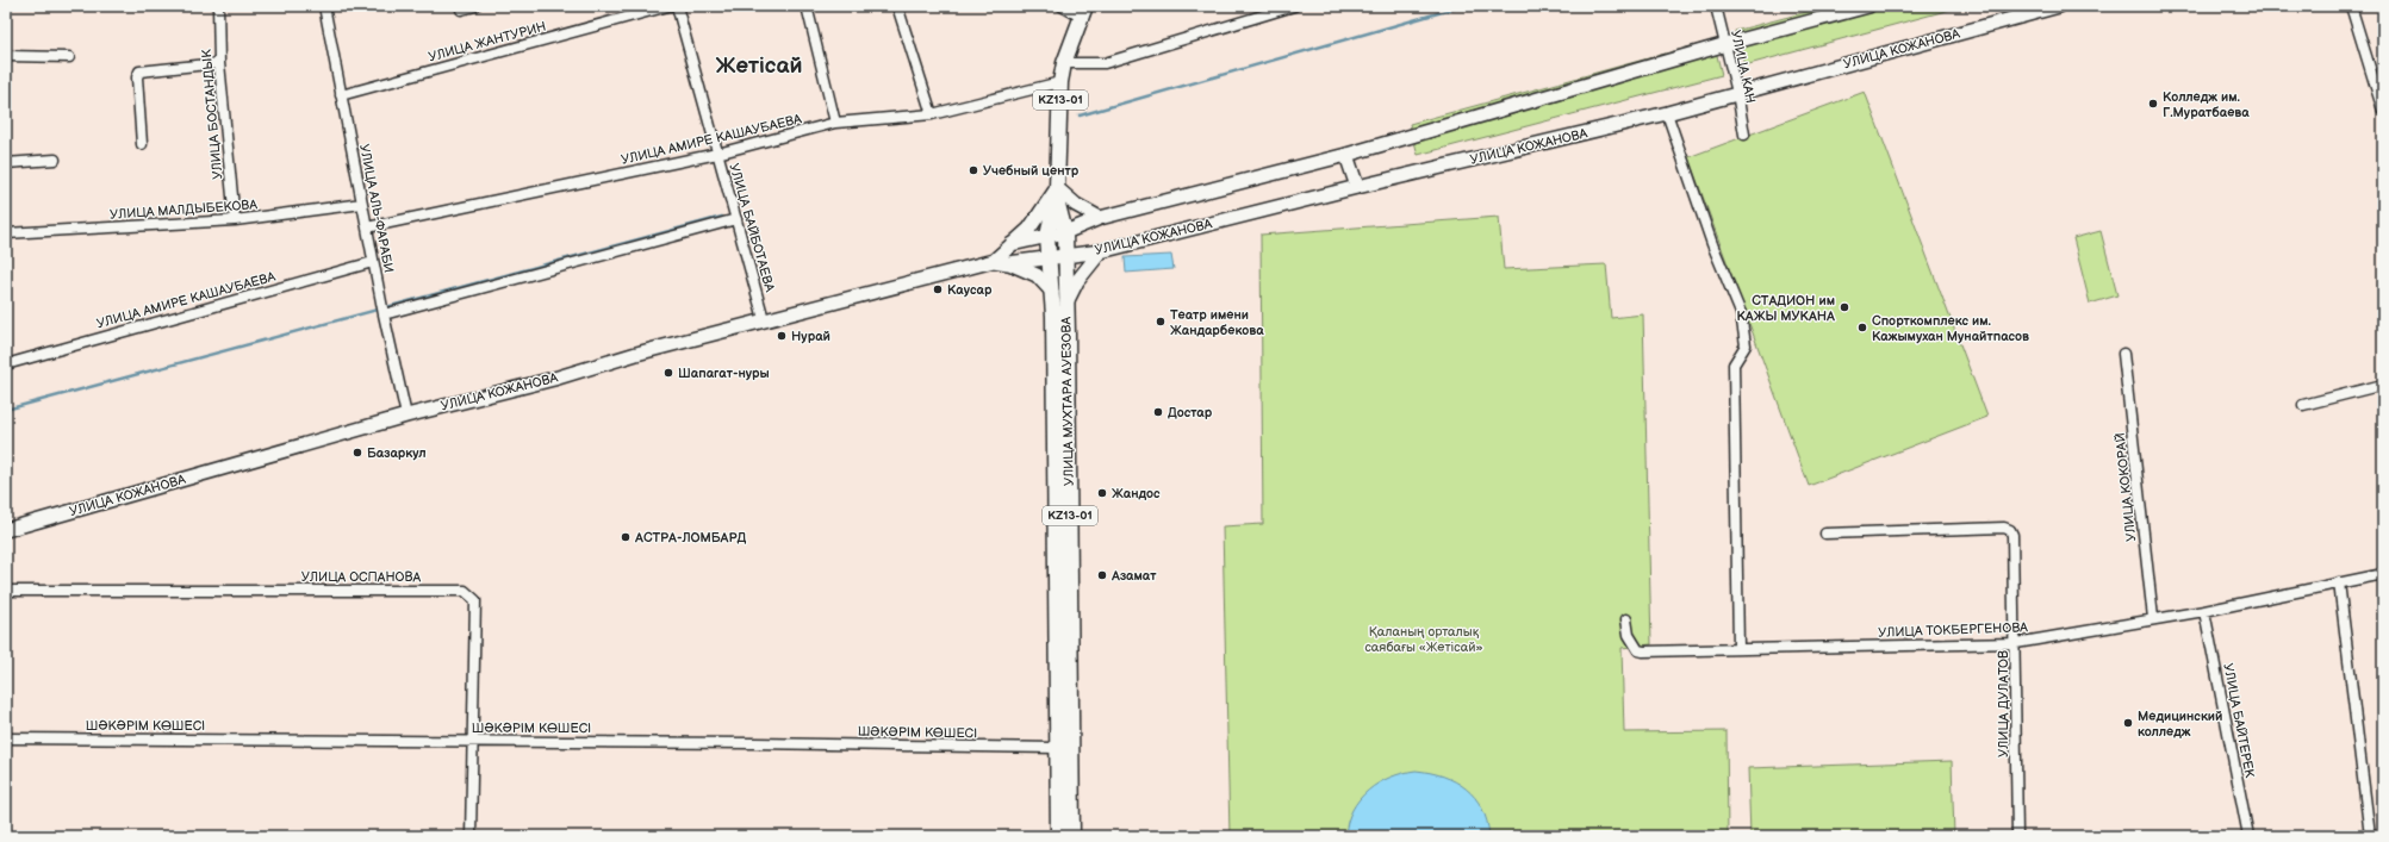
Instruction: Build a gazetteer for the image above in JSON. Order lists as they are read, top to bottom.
{
  "streets": {
    "main road": ["KZ13-01", "УЛИЦА МУХТАРА АУЕЗОВА"],
    "street": [
      "УЛИЦА ЖАНТУРИН",
      "УЛИЦА КОЖАНОВА",
      "УЛИЦА КАН",
      "УЛИЦА БОСТАНДЫК",
      "УЛИЦА АМИРЕ КАШАУБАЕВА",
      "УЛИЦА АЛЬ-ФАРАБИ",
      "УЛИЦА МАЛДЫБЕКОВА",
      "УЛИЦА БАЙБОТАЕВА",
      "УЛИЦА КОКОРАЙ",
      "УЛИЦА ОСПАНОВА",
      "УЛИЦА ТОКБЕРГЕНОВА",
      "УЛИЦА ДУЛАТОВ",
      "УЛИЦА БАЙТЕРЕК",
      "ШӘКӘРІМ КӨШЕСІ"
    ]
  },
  "crossings": [
    ["УЛИЦА ЖАНТУРИН", "УЛИЦА АЛЬ-ФАРАБИ"],
    ["УЛИЦА КОЖАНОВА", "УЛИЦА КАН"],
    ["УЛИЦА КОЖАНОВА", "УЛИЦА АЛЬ-ФАРАБИ"],
    ["УЛИЦА КОЖАНОВА", "УЛИЦА БАЙБОТАЕВА"],
    ["УЛИЦА КОЖАНОВА", "УЛИЦА МУХТАРА АУЕЗОВА"],
    ["УЛИЦА БОСТАНДЫК", "УЛИЦА МАЛДЫБЕКОВА"],
    ["УЛИЦА АМИРЕ КАШАУБАЕВА", "УЛИЦА АЛЬ-ФАРАБИ"],
    ["УЛИЦА АМИРЕ КАШАУБАЕВА", "УЛИЦА БАЙБОТАЕВА"],
    ["УЛИЦА АМИРЕ КАШАУБАЕВА", "УЛИЦА МУХТАРА АУЕЗОВА"],
    ["УЛИЦА АЛЬ-ФАРАБИ", "УЛИЦА МАЛДЫБЕКОВА"],
    ["УЛИЦА МУХТАРА АУЕЗОВА", "ШӘКӘРІМ КӨШЕСІ"],
    ["УЛИЦА КОКОРАЙ", "УЛИЦА ТОКБЕРГЕНОВА"],
    ["УЛИЦА ОСПАНОВА", "ШӘКӘРІМ КӨШЕСІ"],
    ["УЛИЦА ТОКБЕРГЕНОВА", "УЛИЦА ДУЛАТОВ"],
    ["УЛИЦА ТОКБЕРГЕНОВА", "УЛИЦА БАЙТЕРЕК"]
  ],
  "districts": ["Жетісай"],
  "parks": ["Қаланың орталық саябағы «Жетісай»"],
  "places": [
    "Колледж им. Г.Муратбаева",
    "Учебный центр",
    "Каусар",
    "СТАДИОН им КАЖЫ МУКАНА",
    "Театр имени Жандарбекова",
    "Спорткомплекс им. Кажымухан Мунайтпасов",
    "Нурай",
    "Шапагат-нуры",
    "Достар",
    "Базаркул",
    "Жандос",
    "АСТРА-ЛОМБАРД",
    "Азамат",
    "Медицинский колледж"
  ]
}
